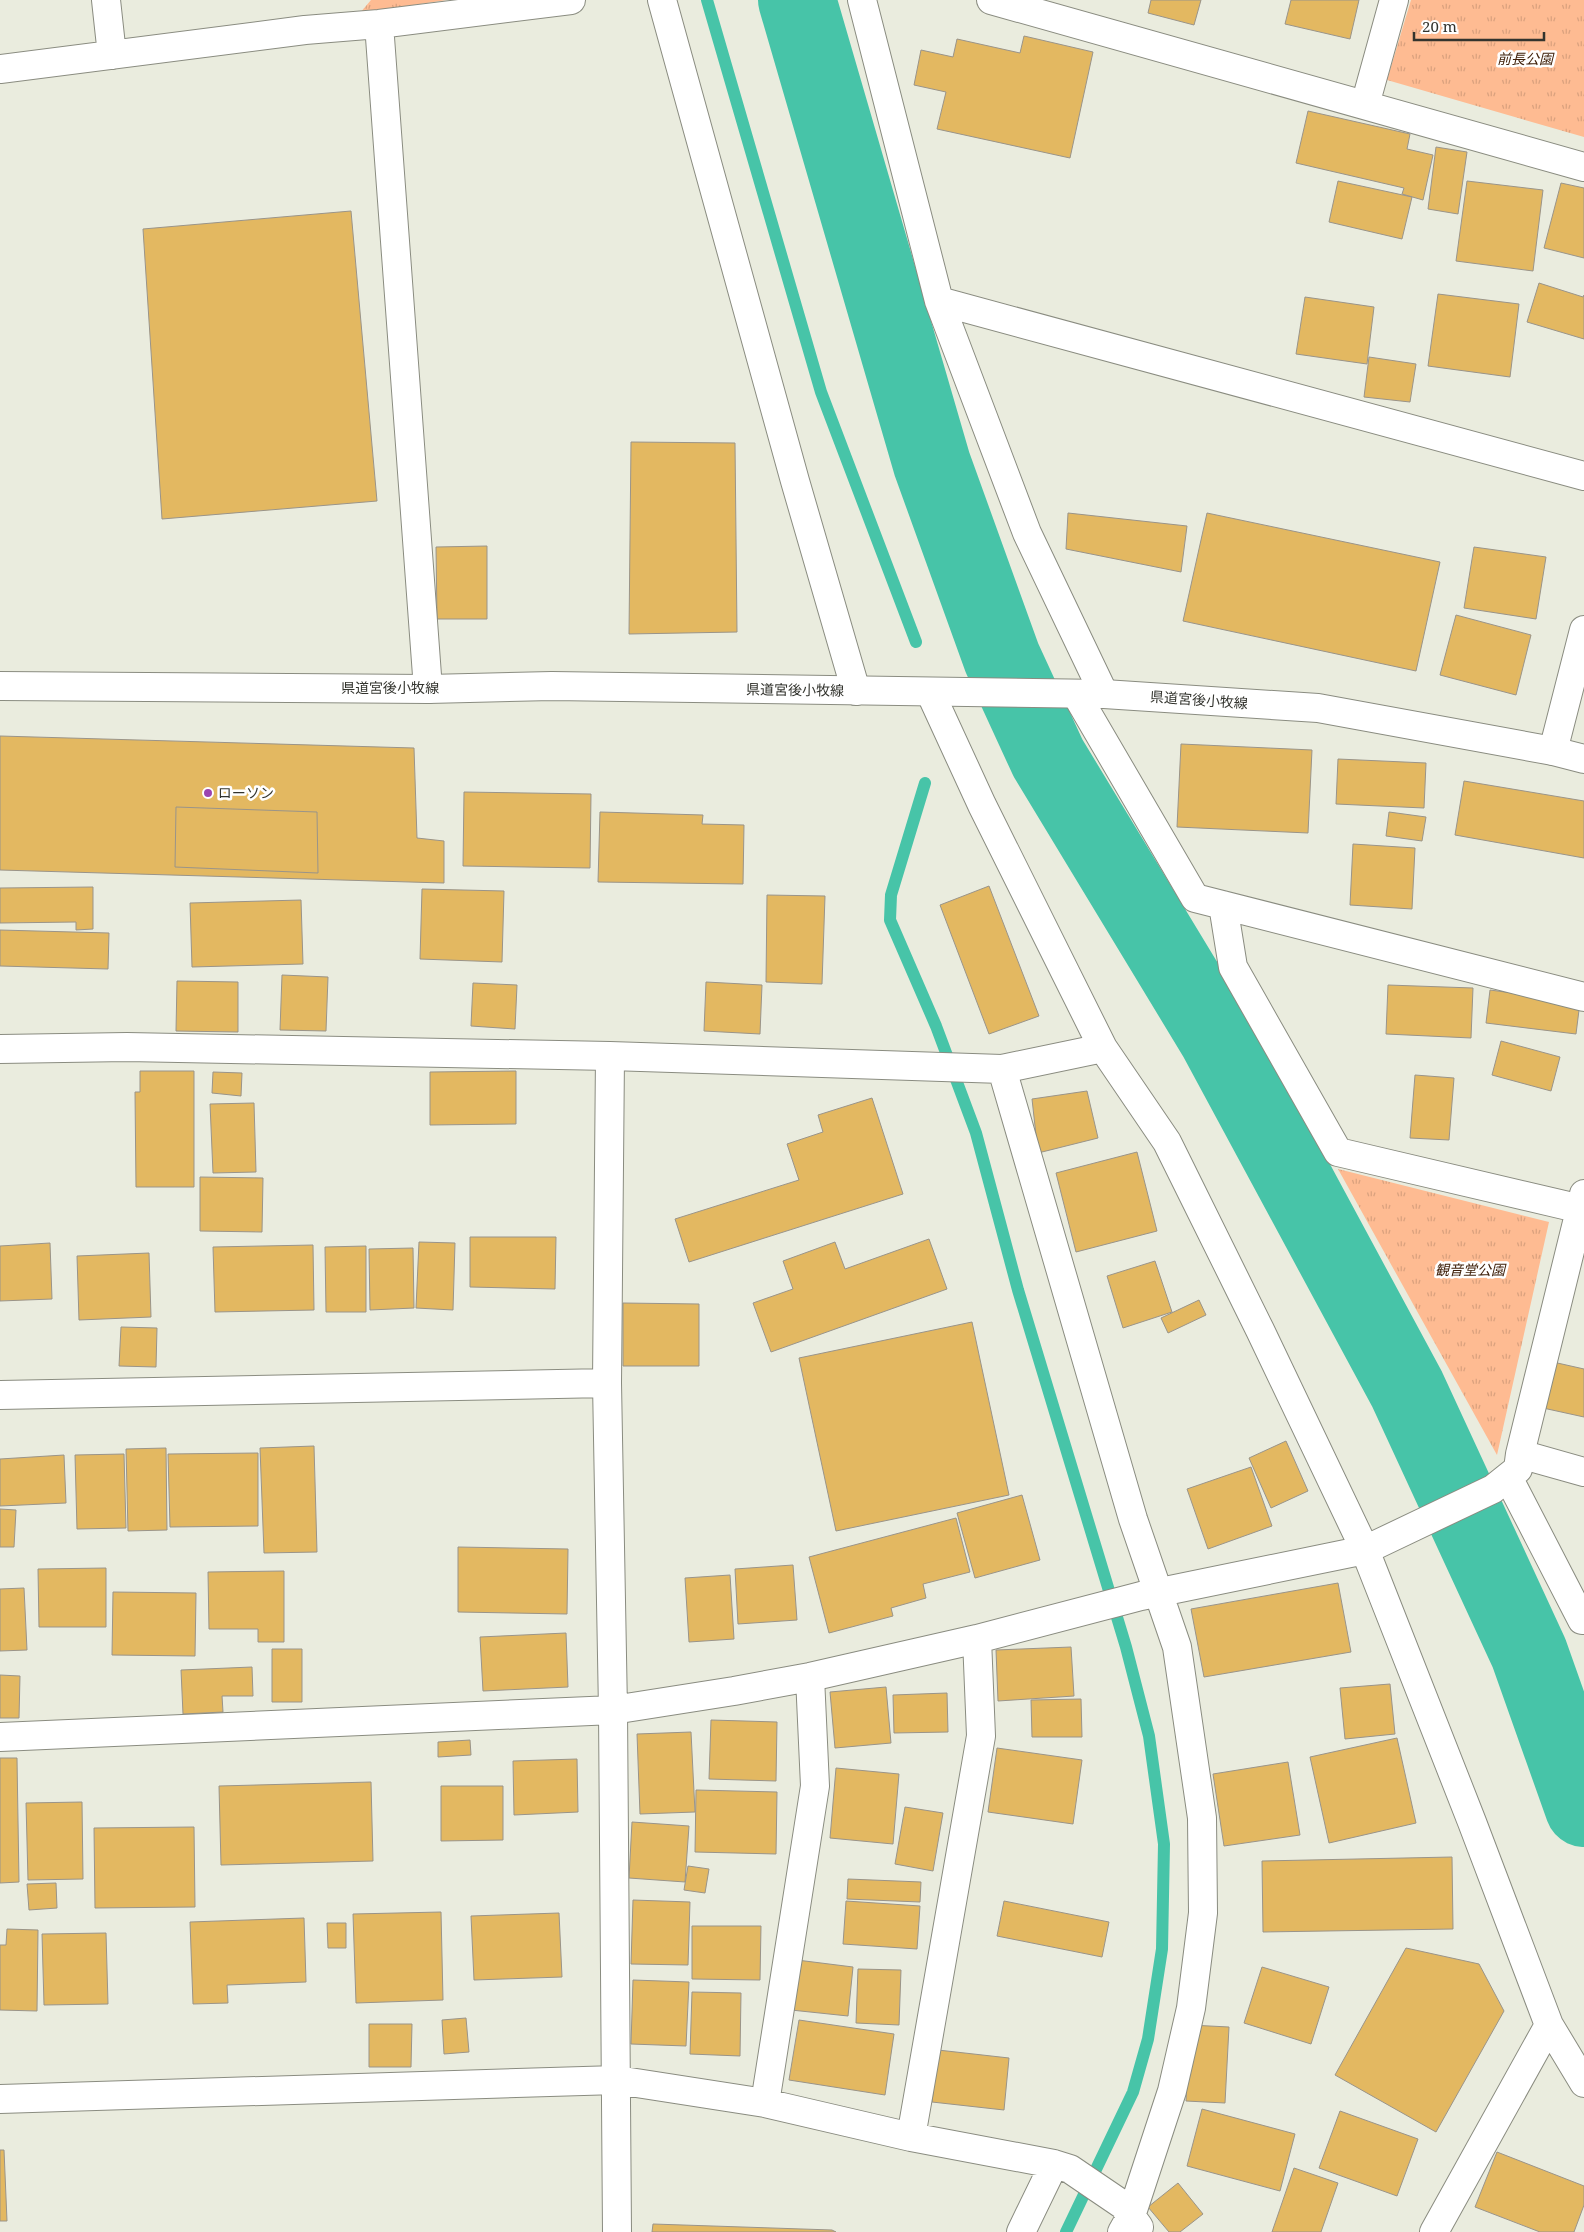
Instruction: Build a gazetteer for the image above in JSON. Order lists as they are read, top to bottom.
{
  "streets": {
    "street": ["県道宮後小牧線"]
  },
  "parks": ["前長公園", "観音堂公園"],
  "places": ["ローソン"],
  "scale_bar": "20 m"
}
